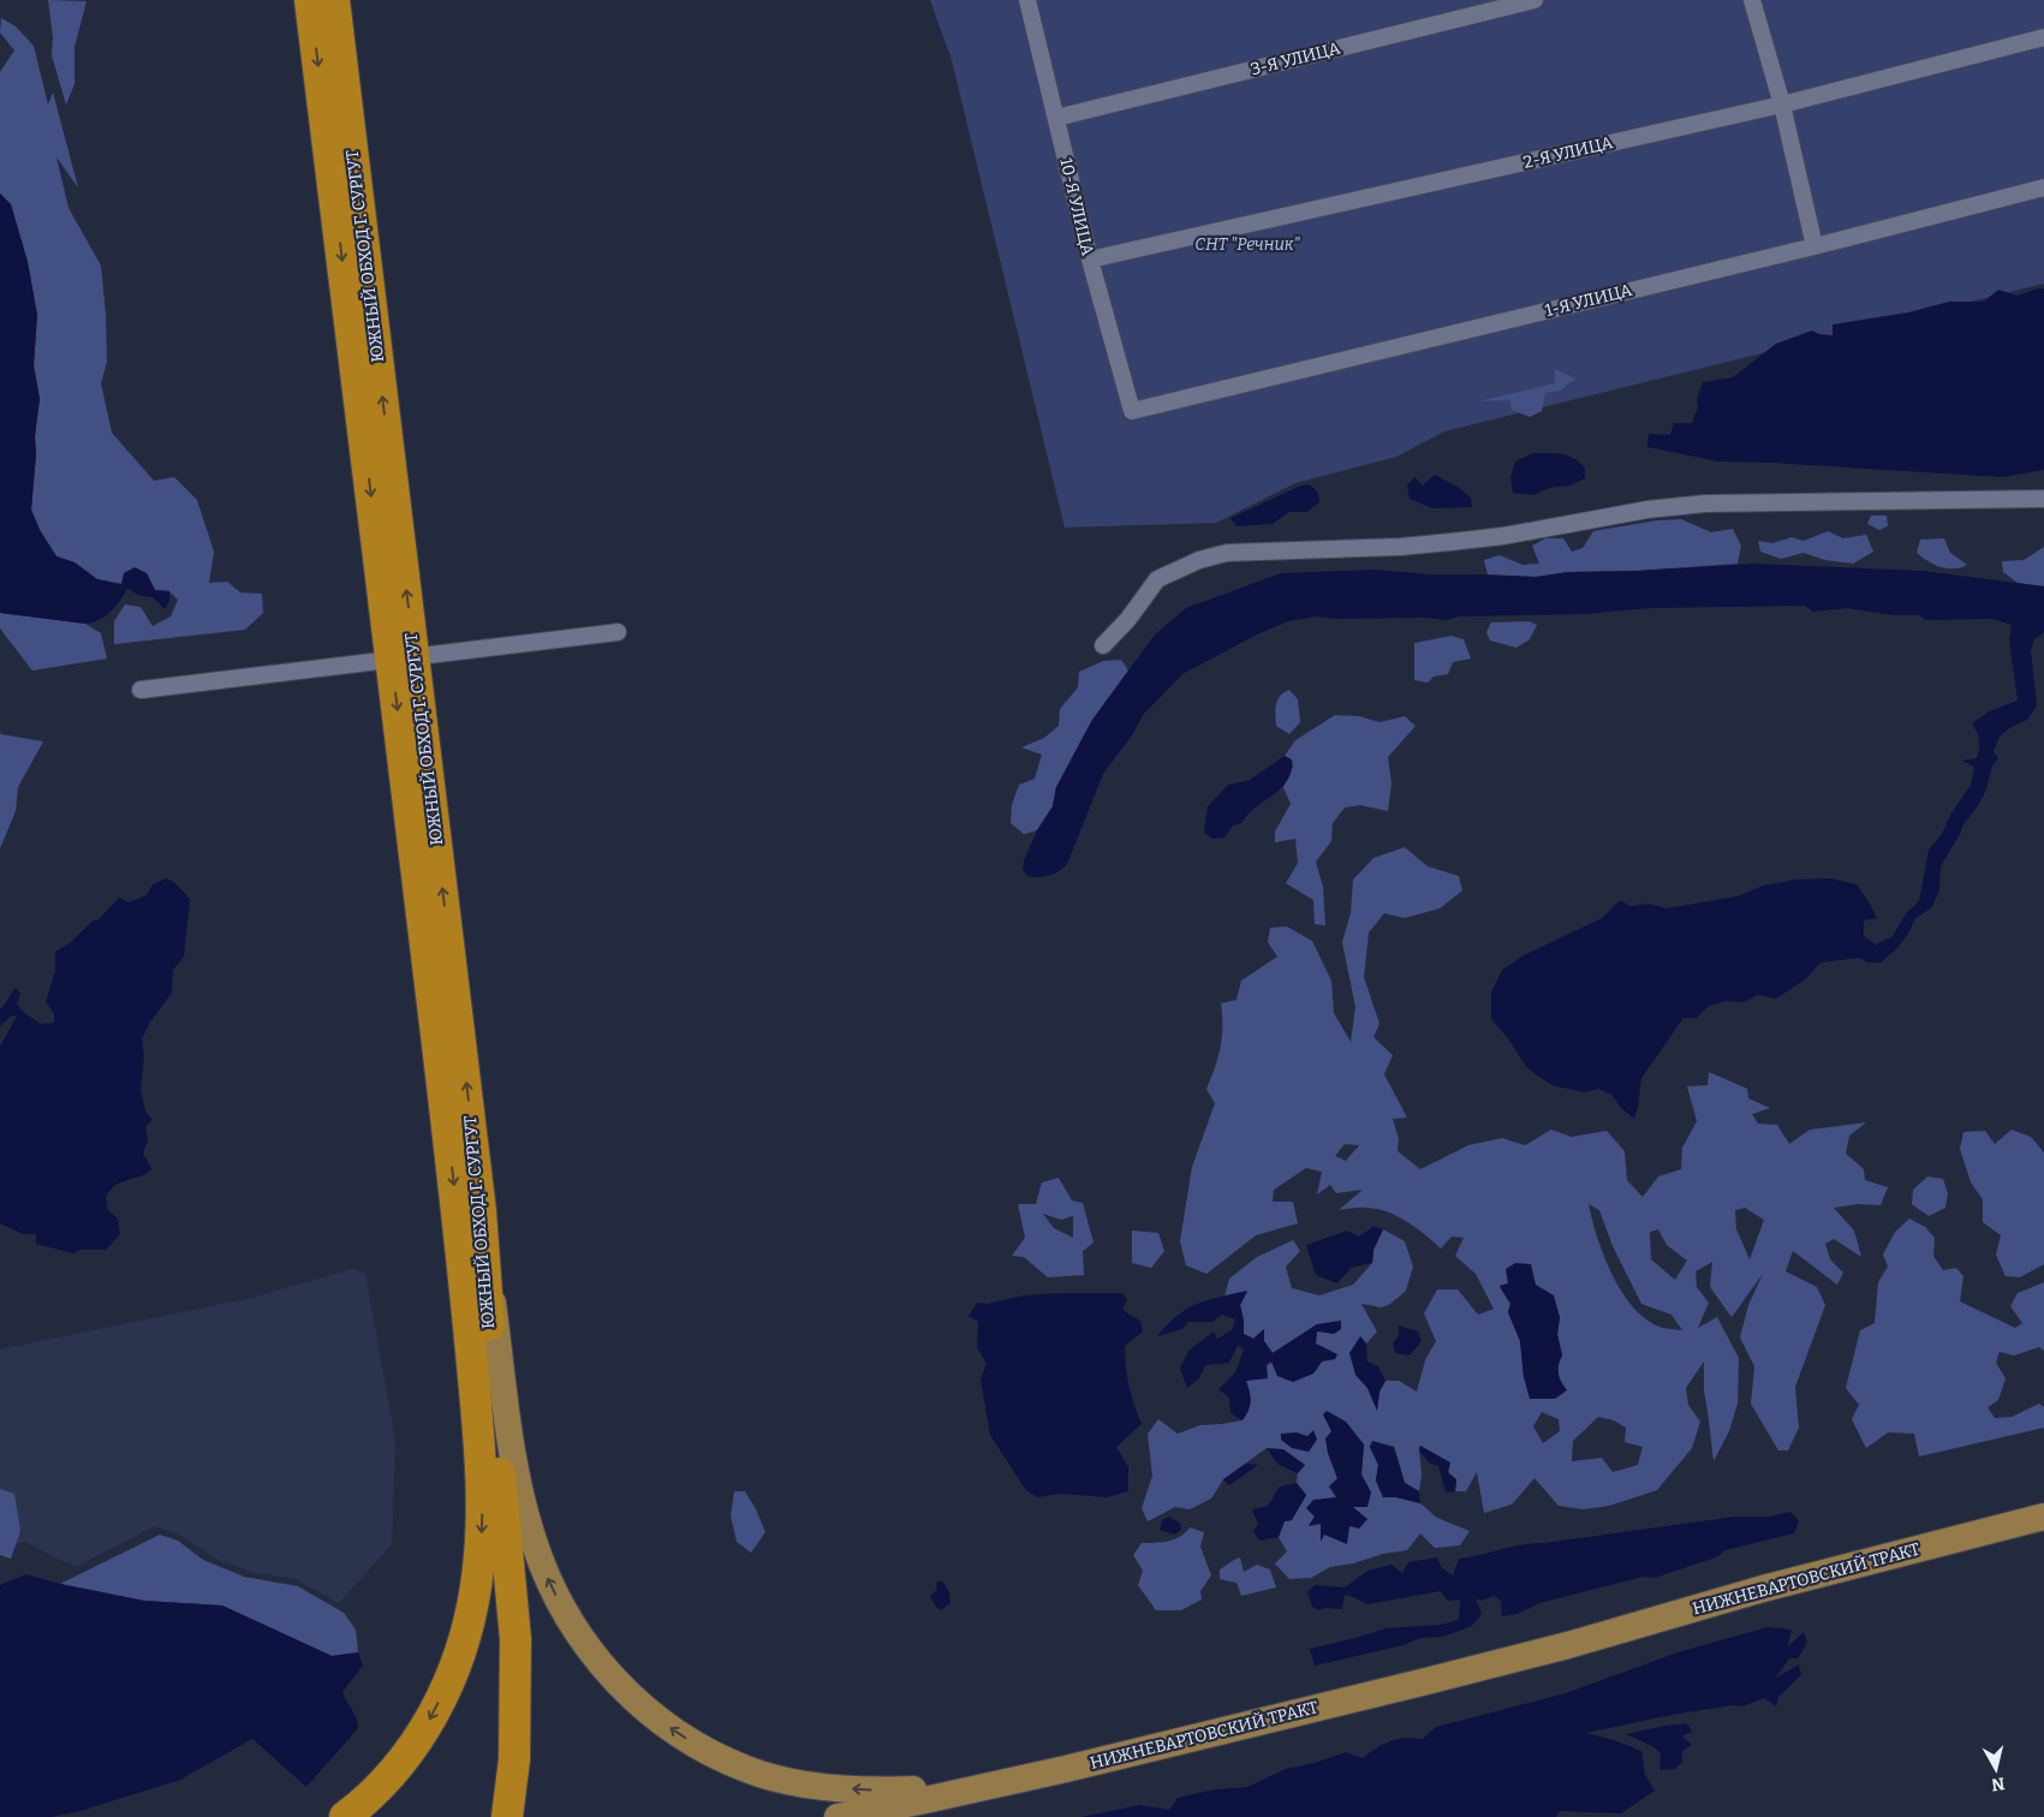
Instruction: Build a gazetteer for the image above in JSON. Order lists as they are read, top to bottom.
{
  "streets": {
    "highway": ["ЮЖНЫЙ ОБХОД Г. СУРГУТ"],
    "main road": ["НИЖНЕВАРТОВСКИЙ ТРАКТ"],
    "street": [
      "3-Я УЛИЦА",
      "2-Я УЛИЦА",
      "10-Я УЛИЦА",
      "1-Я УЛИЦА"
    ]
  },
  "crossings": [
    ["3-Я УЛИЦА", "10-Я УЛИЦА"],
    ["2-Я УЛИЦА", "10-Я УЛИЦА"],
    ["10-Я УЛИЦА", "1-Я УЛИЦА"]
  ],
  "parks": ["СНТ \"Речник\""],
  "north": "bottom"
}
